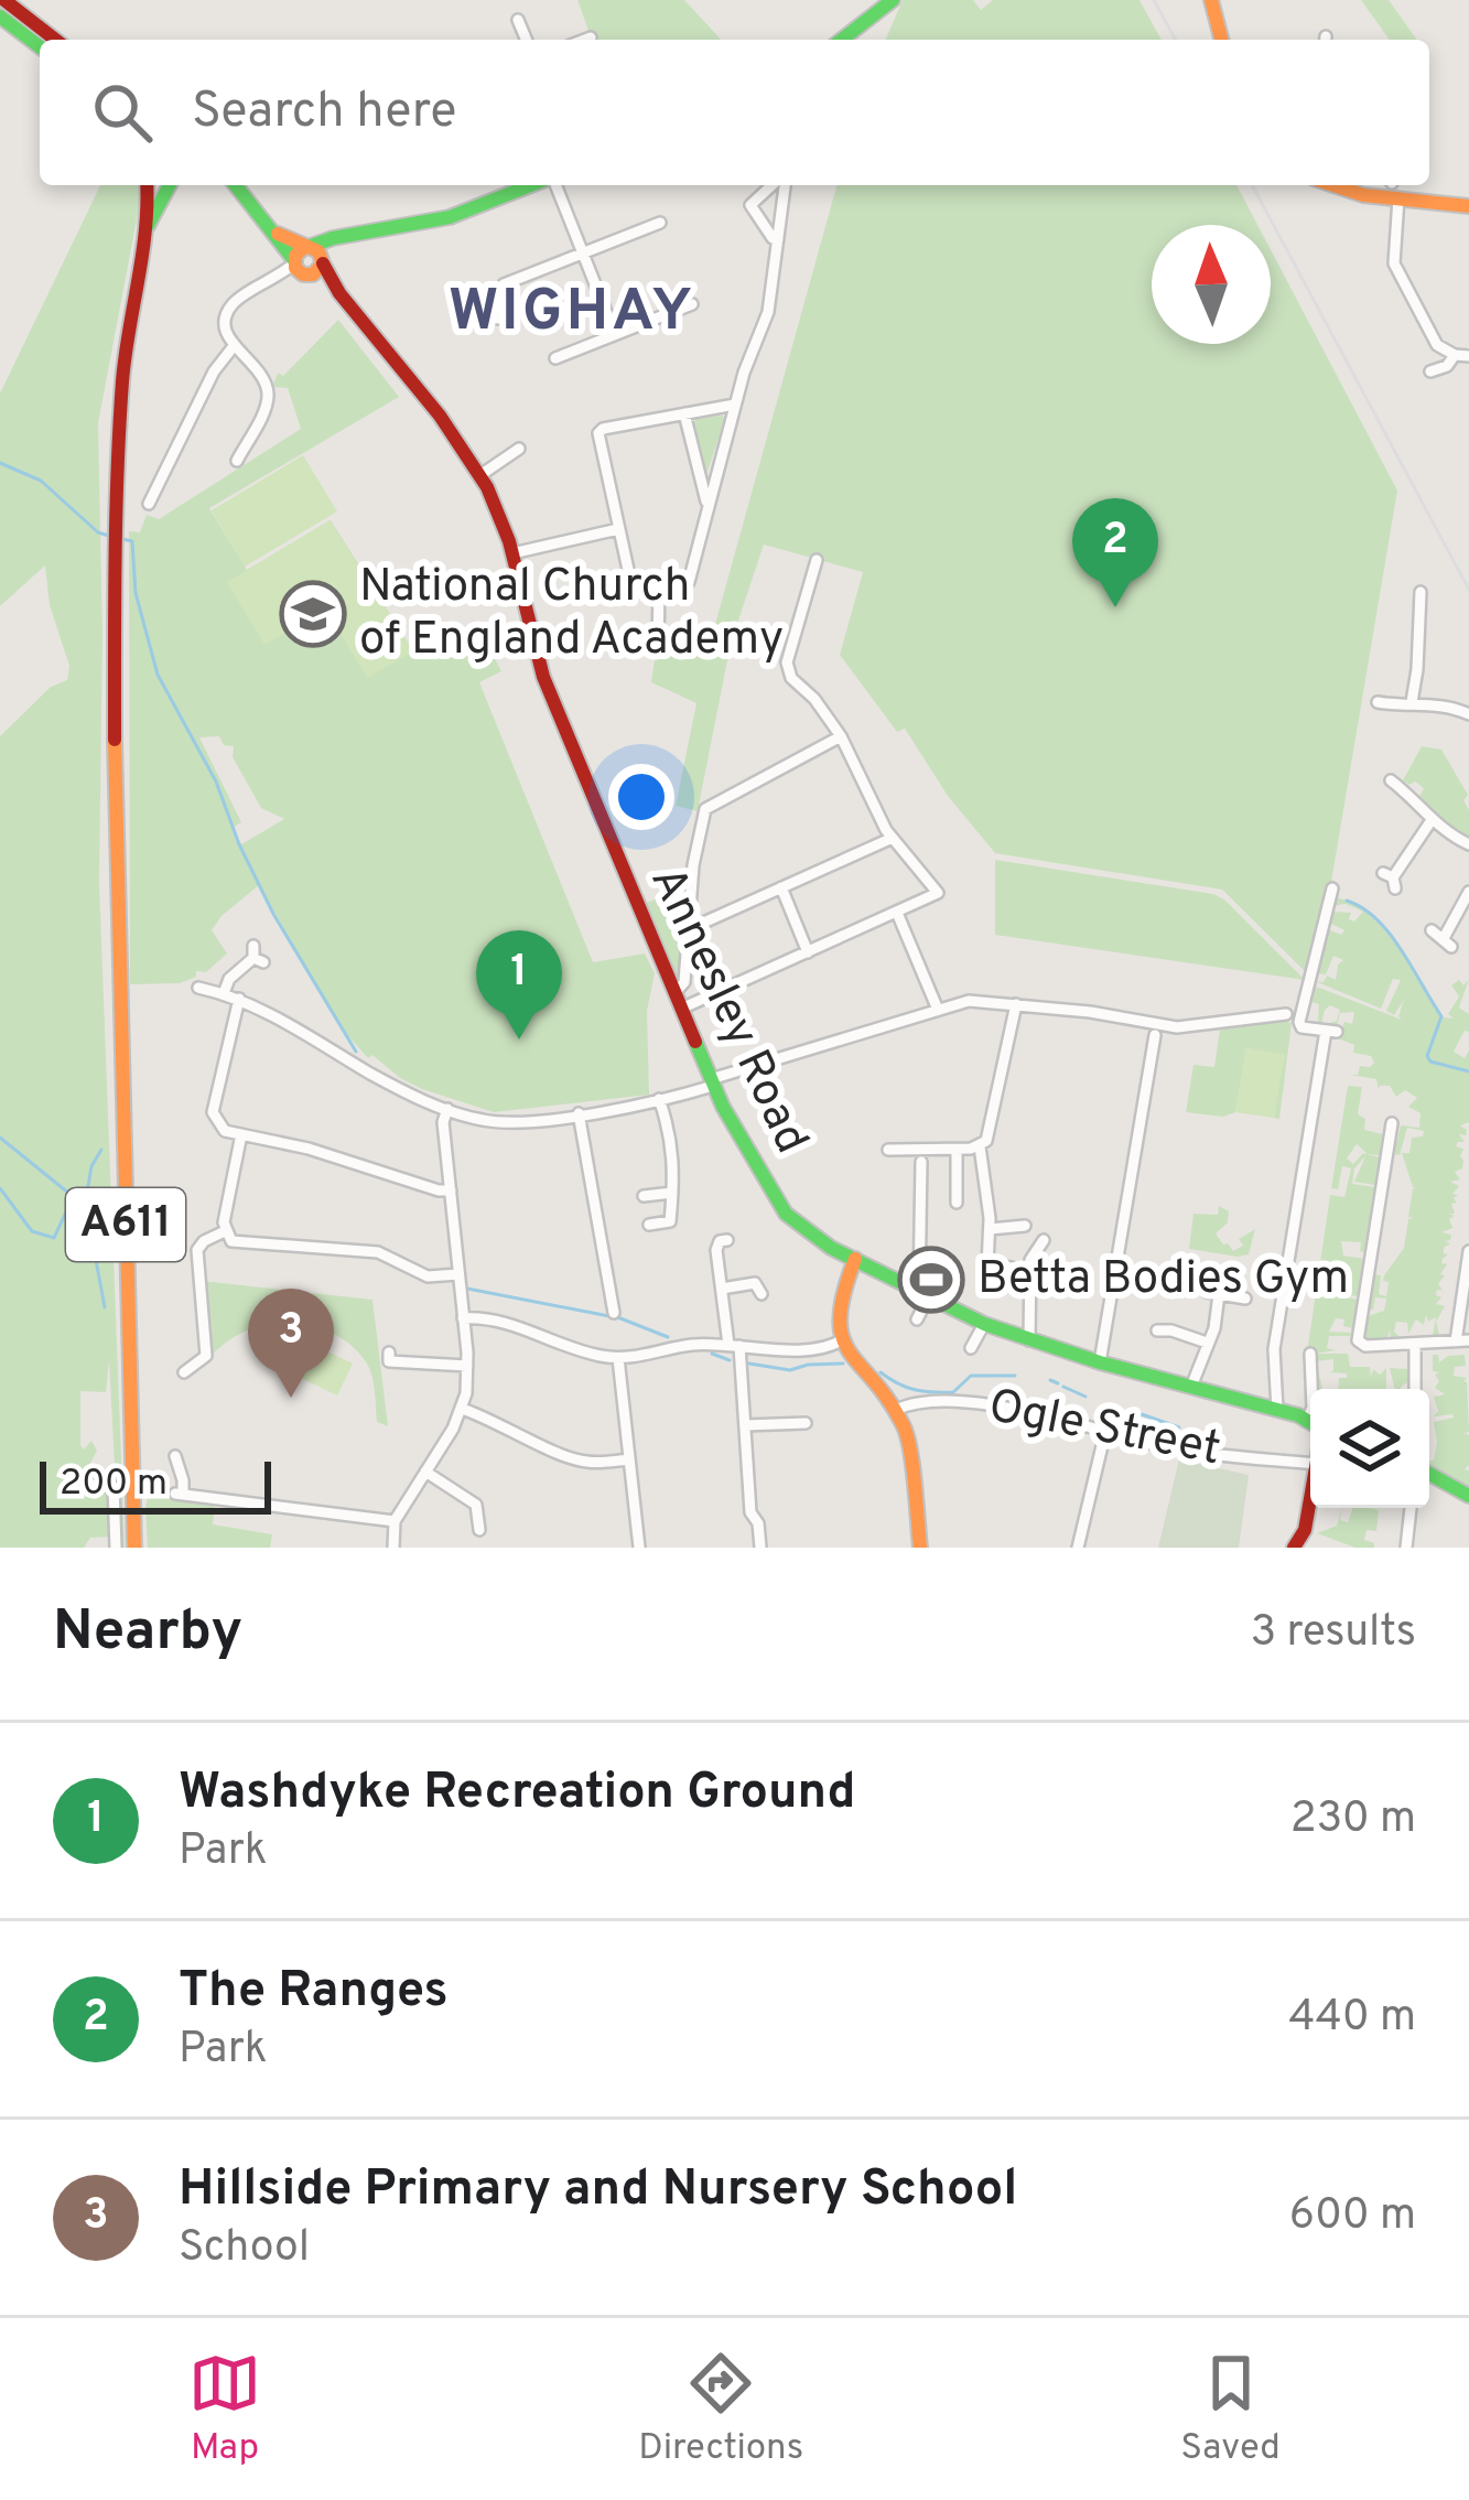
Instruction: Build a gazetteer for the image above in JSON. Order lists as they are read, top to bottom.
{
  "streets": {
    "street": ["Annesley Road", "A611", "Ogle Street"]
  },
  "districts": ["WIGHAY"],
  "places": {
    "school or university": ["National Church of England Academy"],
    "sports": ["Betta Bodies Gym"]
  },
  "scale_bar": "200 m",
  "north": "top",
  "page": {
    "search": "Search here",
    "pins": ["2", "1", "3"],
    "scale": "200 m",
    "heading": ["Nearby", "3 results"],
    "list": [
      {
        "mark": "1",
        "name": "Washdyke Recreation Ground",
        "note": "Park",
        "value": "230 m"
      },
      {
        "mark": "2",
        "name": "The Ranges",
        "note": "Park",
        "value": "440 m"
      },
      {
        "mark": "3",
        "name": "Hillside Primary and Nursery School",
        "note": "School",
        "value": "600 m"
      }
    ],
    "nav": ["Map", "Directions", "Saved"]
  }
}
